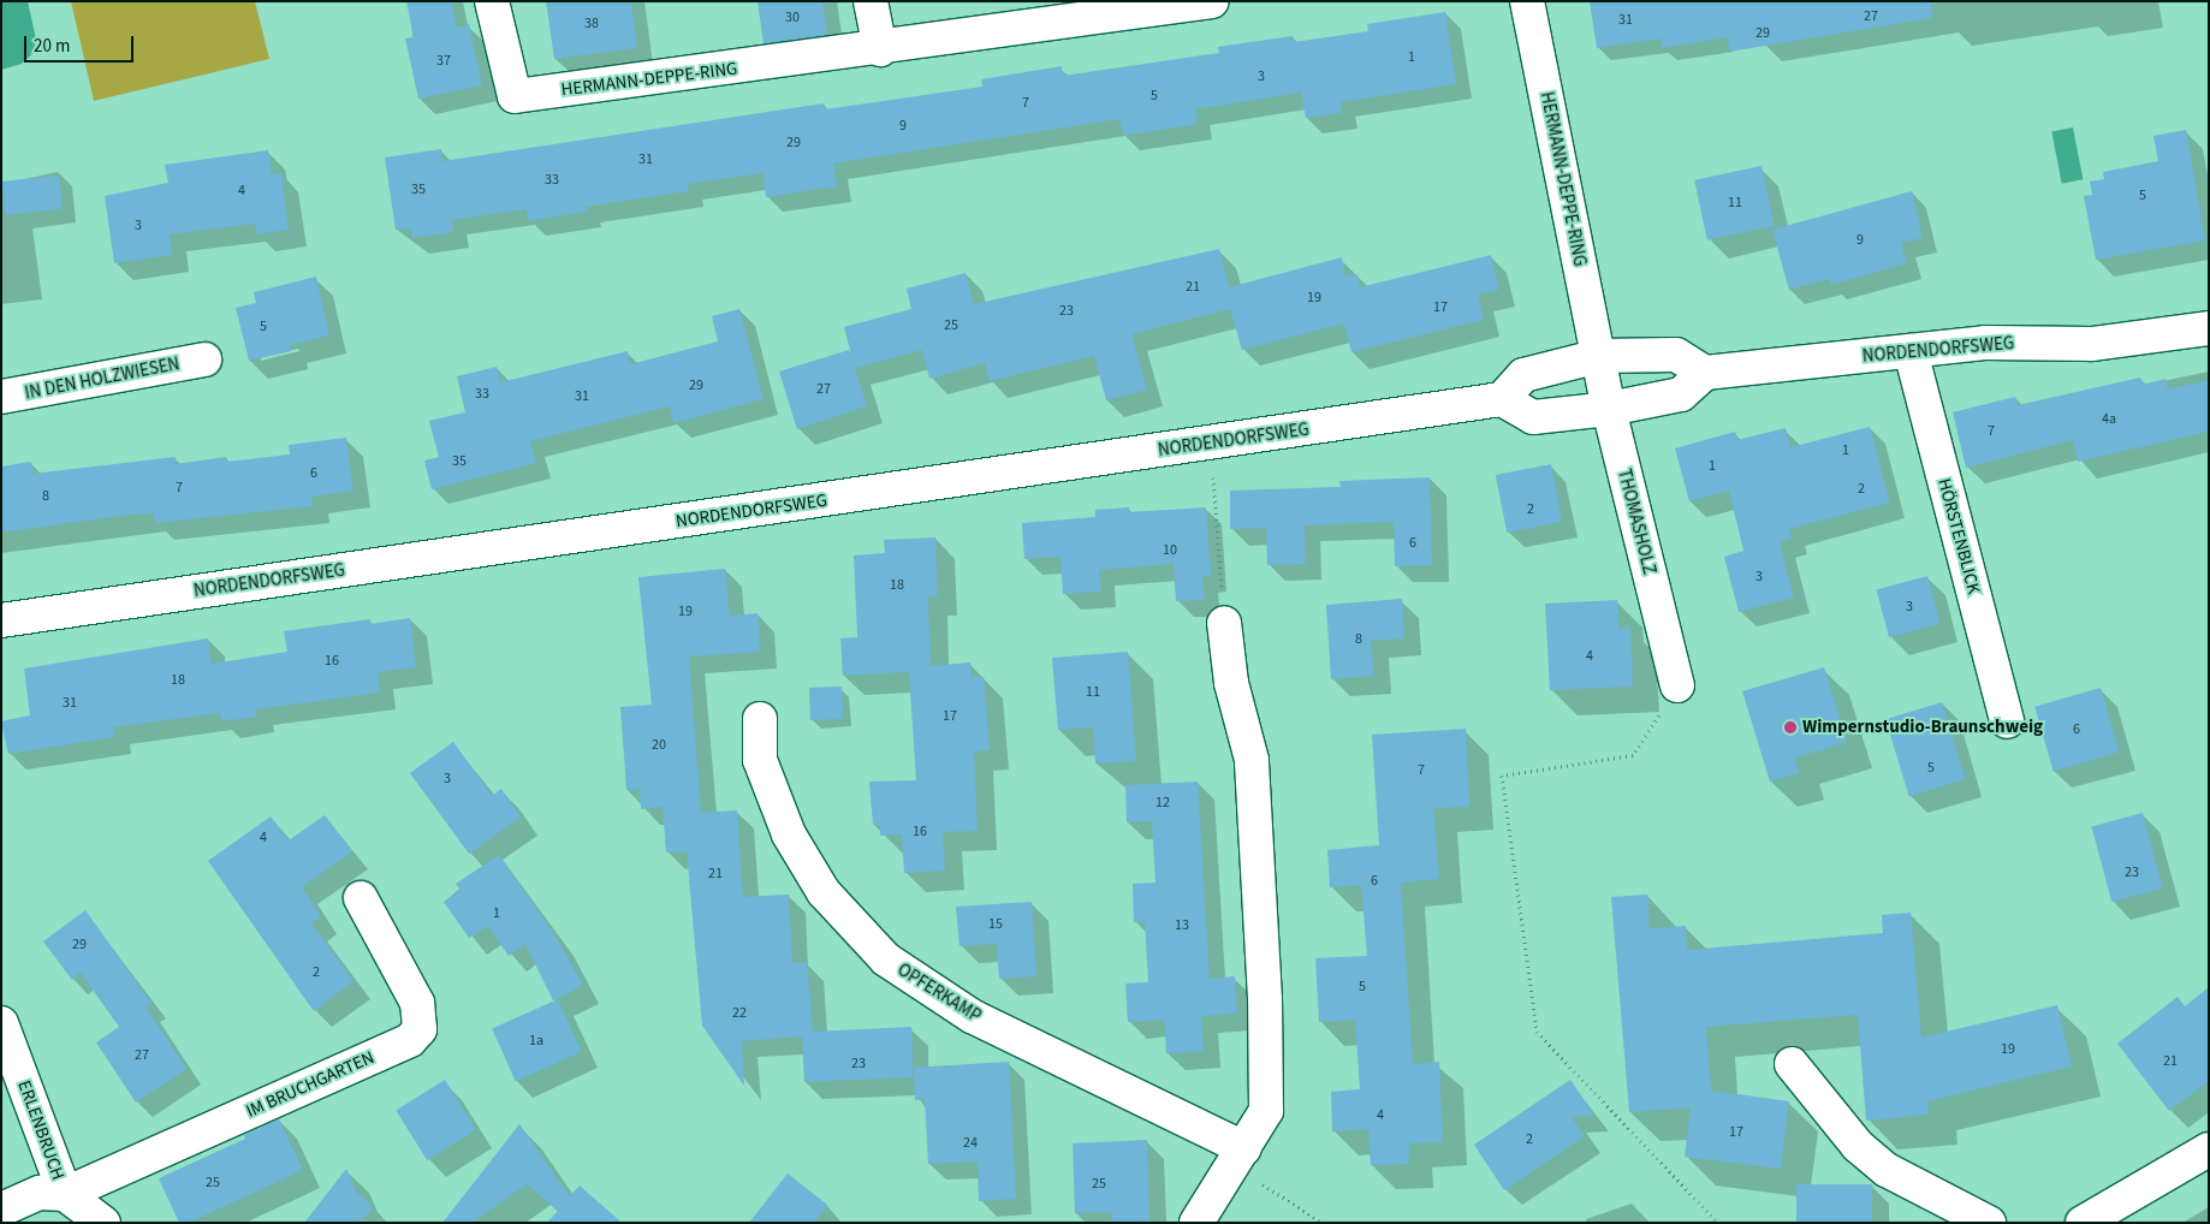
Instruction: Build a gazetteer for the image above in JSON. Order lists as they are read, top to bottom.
{
  "streets": {
    "street": [
      "HERMANN-DEPPE-RING",
      "NORDENDORFSWEG",
      "IN DEN HOLZWIESEN",
      "THOMASHOLZ",
      "HÖRSTENBLICK",
      "OPFERKAMP",
      "IM BRUCHGARTEN",
      "ERLENBRUCH"
    ]
  },
  "crossings": [
    ["HERMANN-DEPPE-RING", "THOMASHOLZ"],
    ["NORDENDORFSWEG", "HÖRSTENBLICK"],
    ["IM BRUCHGARTEN", "ERLENBRUCH"]
  ],
  "places": ["Wimpernstudio-Braunschweig"],
  "house_numbers": [
    "27",
    "30",
    "31",
    "38",
    "29",
    "1",
    "37",
    "3",
    "5",
    "7",
    "9",
    "29",
    "31",
    "33",
    "35",
    "4",
    "5",
    "11",
    "3",
    "9",
    "21",
    "19",
    "17",
    "23",
    "25",
    "5",
    "29",
    "27",
    "33",
    "31",
    "4a",
    "7",
    "1",
    "35",
    "1",
    "6",
    "7",
    "2",
    "8",
    "2",
    "6",
    "10",
    "3",
    "18",
    "3",
    "19",
    "8",
    "4",
    "16",
    "18",
    "11",
    "31",
    "17",
    "6",
    "20",
    "5",
    "7",
    "3",
    "12",
    "16",
    "4",
    "23",
    "21",
    "6",
    "1",
    "15",
    "13",
    "29",
    "2",
    "5",
    "22",
    "1a",
    "19",
    "27",
    "21",
    "23",
    "4",
    "17",
    "2",
    "24",
    "25",
    "25"
  ],
  "scale_bar": "20 m"
}
